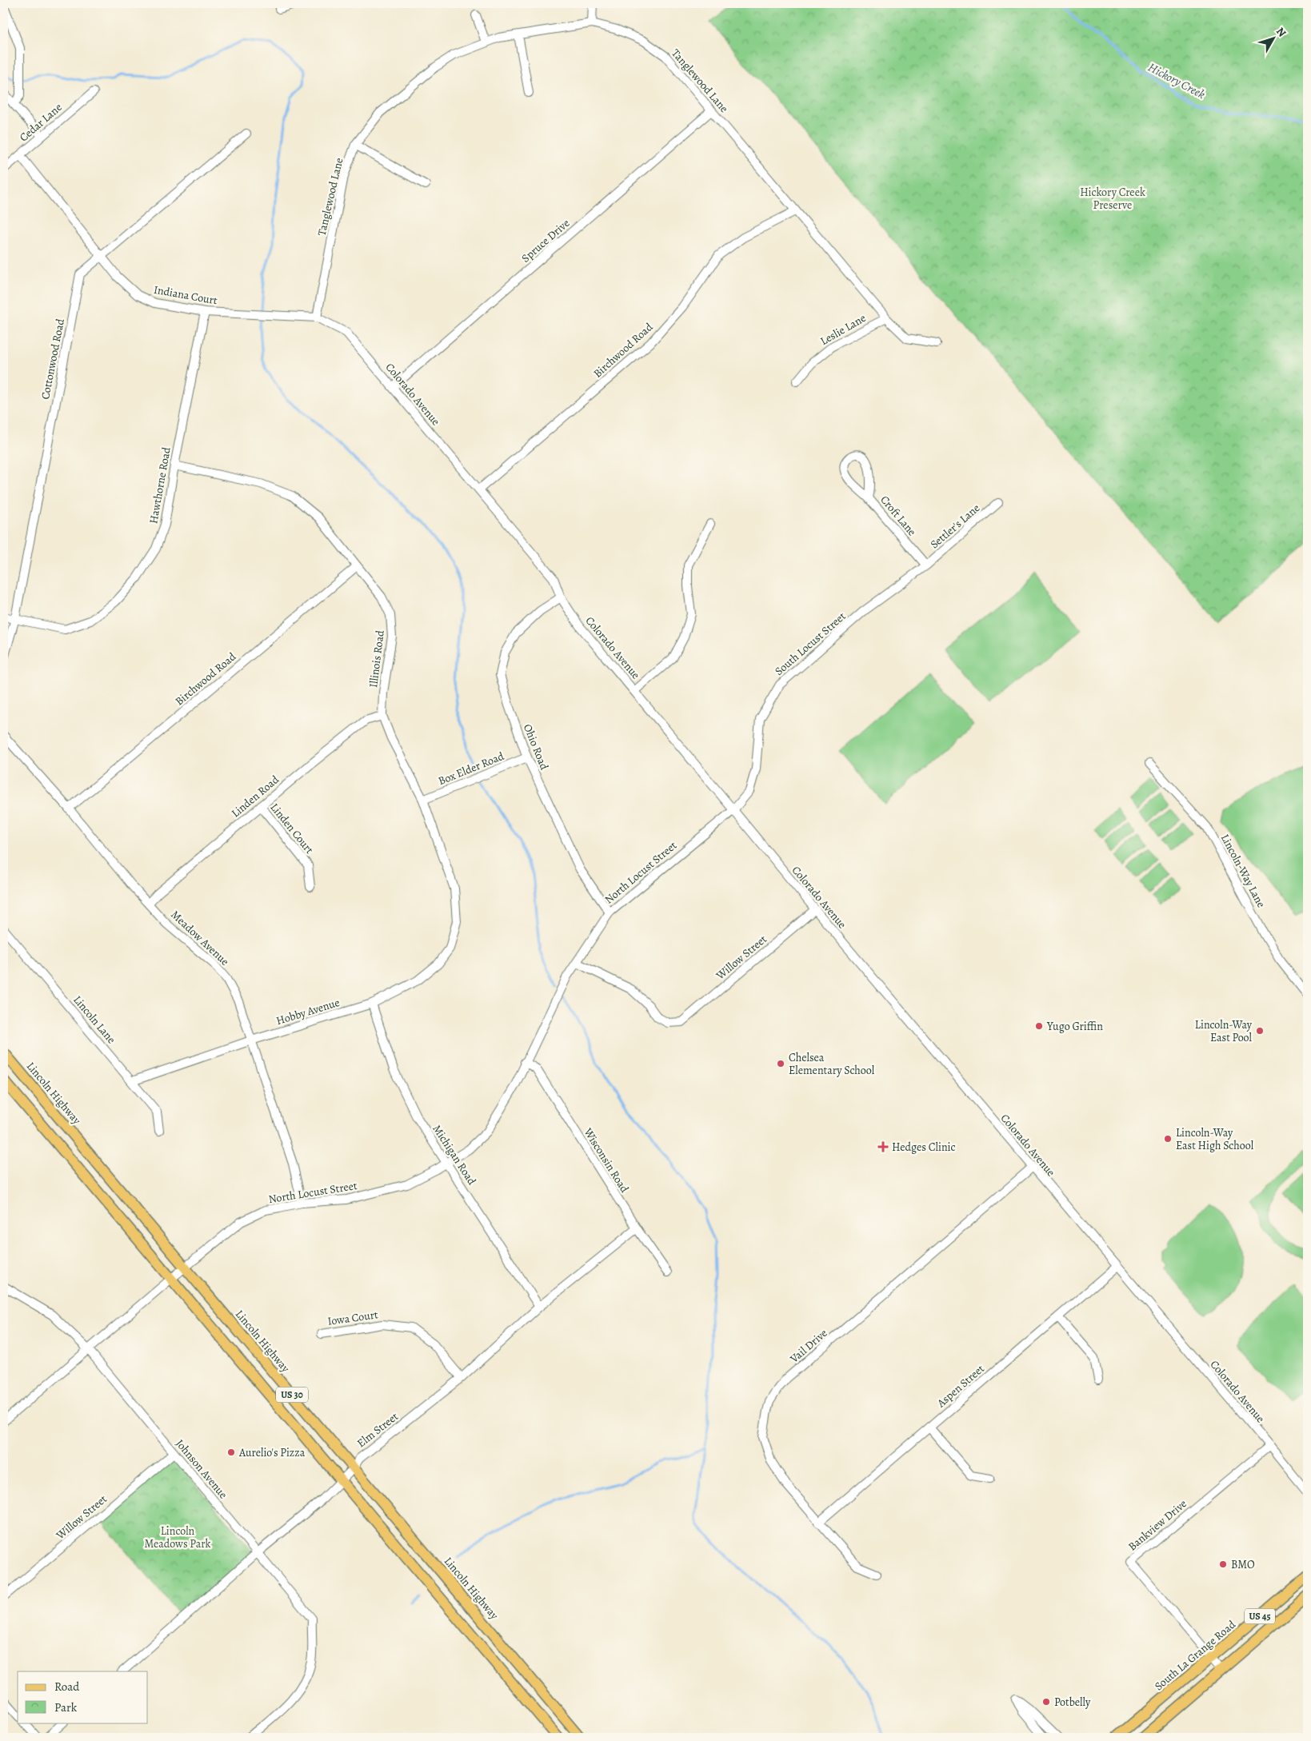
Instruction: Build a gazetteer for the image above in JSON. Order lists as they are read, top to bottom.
{
  "streets": {
    "main road": [
      "Lincoln Highway",
      "US 30",
      "US 45",
      "South La Grange Road"
    ],
    "street": [
      "Tanglewood Lane",
      "Cedar Lane",
      "Spruce Drive",
      "Indiana Court",
      "Leslie Lane",
      "Birchwood Road",
      "Cottonwood Road",
      "Colorado Avenue",
      "Hawthorne Road",
      "Croft Lane",
      "Settler's Lane",
      "South Locust Street",
      "Illinois Road",
      "Ohio Road",
      "Box Elder Road",
      "Linden Road",
      "Linden Court",
      "Lincoln-Way Lane",
      "North Locust Street",
      "Meadow Avenue",
      "Willow Street",
      "Hobby Avenue",
      "Lincoln Lane",
      "Michigan Road",
      "Wisconsin Road",
      "Iowa Court",
      "Vail Drive",
      "Aspen Street",
      "Elm Street",
      "Johnson Avenue",
      "Bankview Drive"
    ]
  },
  "crossings": [
    ["Tanglewood Lane", "Spruce Drive"],
    ["Tanglewood Lane", "Indiana Court"],
    ["Tanglewood Lane", "Leslie Lane"],
    ["Tanglewood Lane", "Birchwood Road"],
    ["Tanglewood Lane", "Colorado Avenue"],
    ["Cedar Lane", "Indiana Court"],
    ["Spruce Drive", "Colorado Avenue"],
    ["Indiana Court", "Cottonwood Road"],
    ["Indiana Court", "Colorado Avenue"],
    ["Indiana Court", "Hawthorne Road"],
    ["Birchwood Road", "Colorado Avenue"],
    ["Birchwood Road", "Illinois Road"],
    ["Birchwood Road", "Meadow Avenue"],
    ["Cottonwood Road", "Hawthorne Road"],
    ["Colorado Avenue", "South Locust Street"],
    ["Colorado Avenue", "Ohio Road"],
    ["Colorado Avenue", "North Locust Street"],
    ["Colorado Avenue", "Willow Street"],
    ["Colorado Avenue", "Vail Drive"],
    ["Colorado Avenue", "Aspen Street"],
    ["Colorado Avenue", "Bankview Drive"],
    ["Hawthorne Road", "Illinois Road"],
    ["Croft Lane", "Settler's Lane"],
    ["Croft Lane", "South Locust Street"],
    ["Settler's Lane", "South Locust Street"],
    ["South Locust Street", "North Locust Street"],
    ["Illinois Road", "Box Elder Road"],
    ["Illinois Road", "Linden Road"],
    ["Illinois Road", "Hobby Avenue"],
    ["Ohio Road", "Box Elder Road"],
    ["Ohio Road", "North Locust Street"],
    ["Linden Road", "Linden Court"],
    ["Linden Road", "Meadow Avenue"],
    ["North Locust Street", "Meadow Avenue"],
    ["North Locust Street", "Willow Street"],
    ["North Locust Street", "Lincoln Highway"],
    ["North Locust Street", "Michigan Road"],
    ["North Locust Street", "Wisconsin Road"],
    ["North Locust Street", "US 30"],
    ["North Locust Street", "Johnson Avenue"],
    ["Meadow Avenue", "Hobby Avenue"],
    ["Willow Street", "Johnson Avenue"],
    ["Hobby Avenue", "Lincoln Lane"],
    ["Hobby Avenue", "Michigan Road"],
    ["Lincoln Highway", "Elm Street"],
    ["Michigan Road", "Elm Street"],
    ["Wisconsin Road", "Elm Street"],
    ["Iowa Court", "Elm Street"],
    ["Vail Drive", "Aspen Street"],
    ["US 30", "Elm Street"],
    ["Elm Street", "Johnson Avenue"],
    ["Bankview Drive", "US 45"],
    ["Bankview Drive", "South La Grange Road"]
  ],
  "water": ["Hickory Creek"],
  "parks": ["Hickory Creek Preserve", "Lincoln Meadows Park"],
  "places": {
    "other": [
      "Yugo Griffin",
      "Lincoln-Way East Pool",
      "Chelsea Elementary School",
      "Lincoln-Way East High School",
      "Aurelio's Pizza",
      "BMO",
      "Potbelly"
    ],
    "health": ["Hedges Clinic"]
  },
  "legend": ["Road", "Park"],
  "north": "top right"
}
